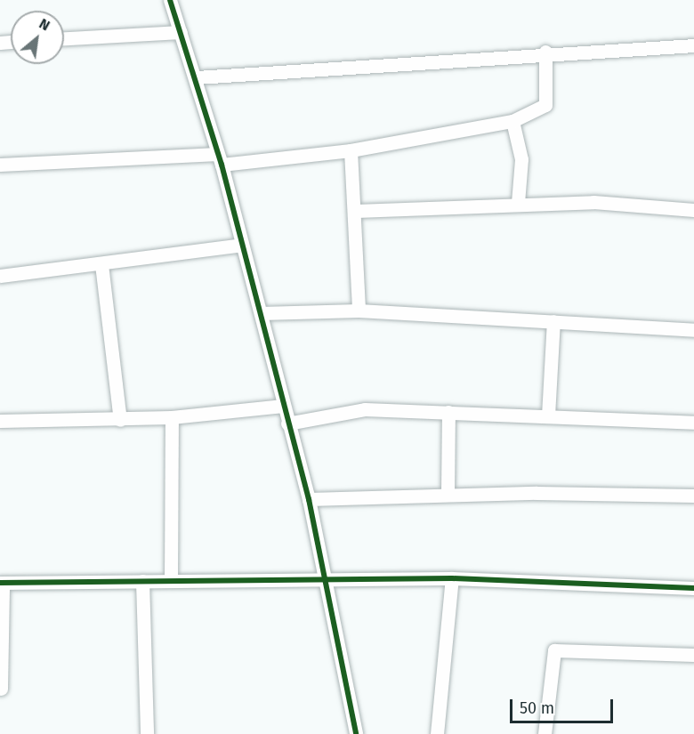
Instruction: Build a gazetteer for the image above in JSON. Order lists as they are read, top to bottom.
{
  "scale_bar": "50 m",
  "north": "top right"
}
